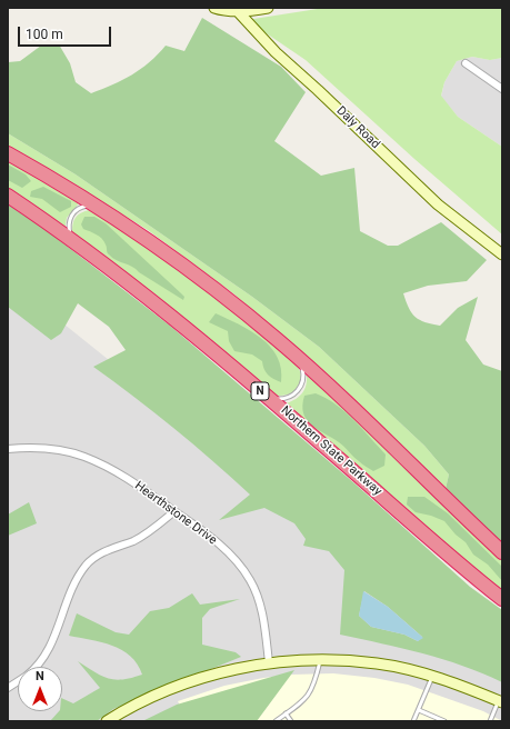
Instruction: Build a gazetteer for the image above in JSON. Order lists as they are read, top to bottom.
{
  "streets": {
    "highway": ["N", "Northern State Parkway"],
    "main road": ["Daly Road"],
    "street": ["Hearthstone Drive"]
  },
  "scale_bar": "100 m",
  "north": "top"
}
